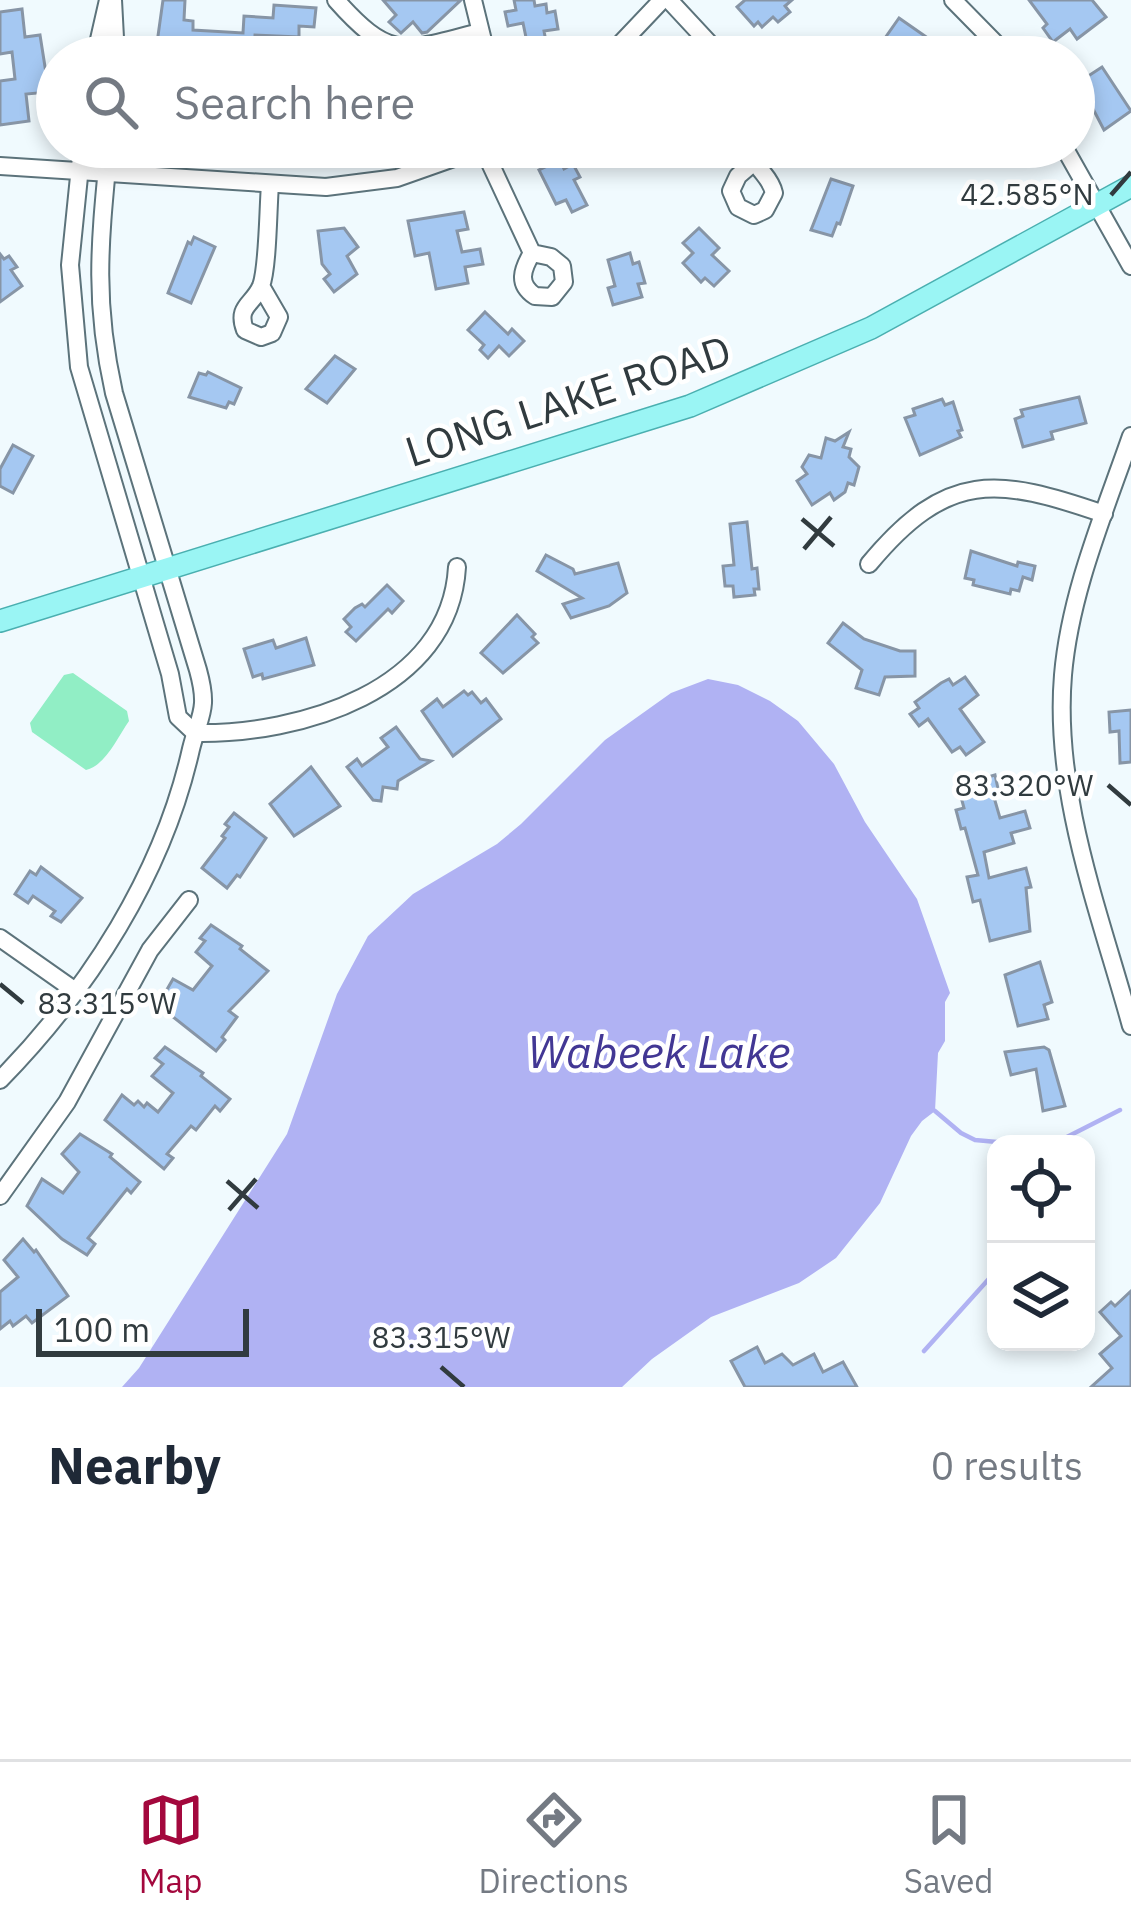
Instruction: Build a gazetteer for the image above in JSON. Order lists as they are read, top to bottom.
{
  "streets": {
    "main road": ["LONG LAKE ROAD"]
  },
  "water": ["Wabeek Lake"],
  "scale_bar": "100 m",
  "page": {
    "search": "Search here",
    "scale": "100 m",
    "heading": ["Nearby", "0 results"],
    "nav": ["Map", "Directions", "Saved"]
  },
  "coordinates": ["42.585°N", "83.320°W", "83.315°W"]
}
